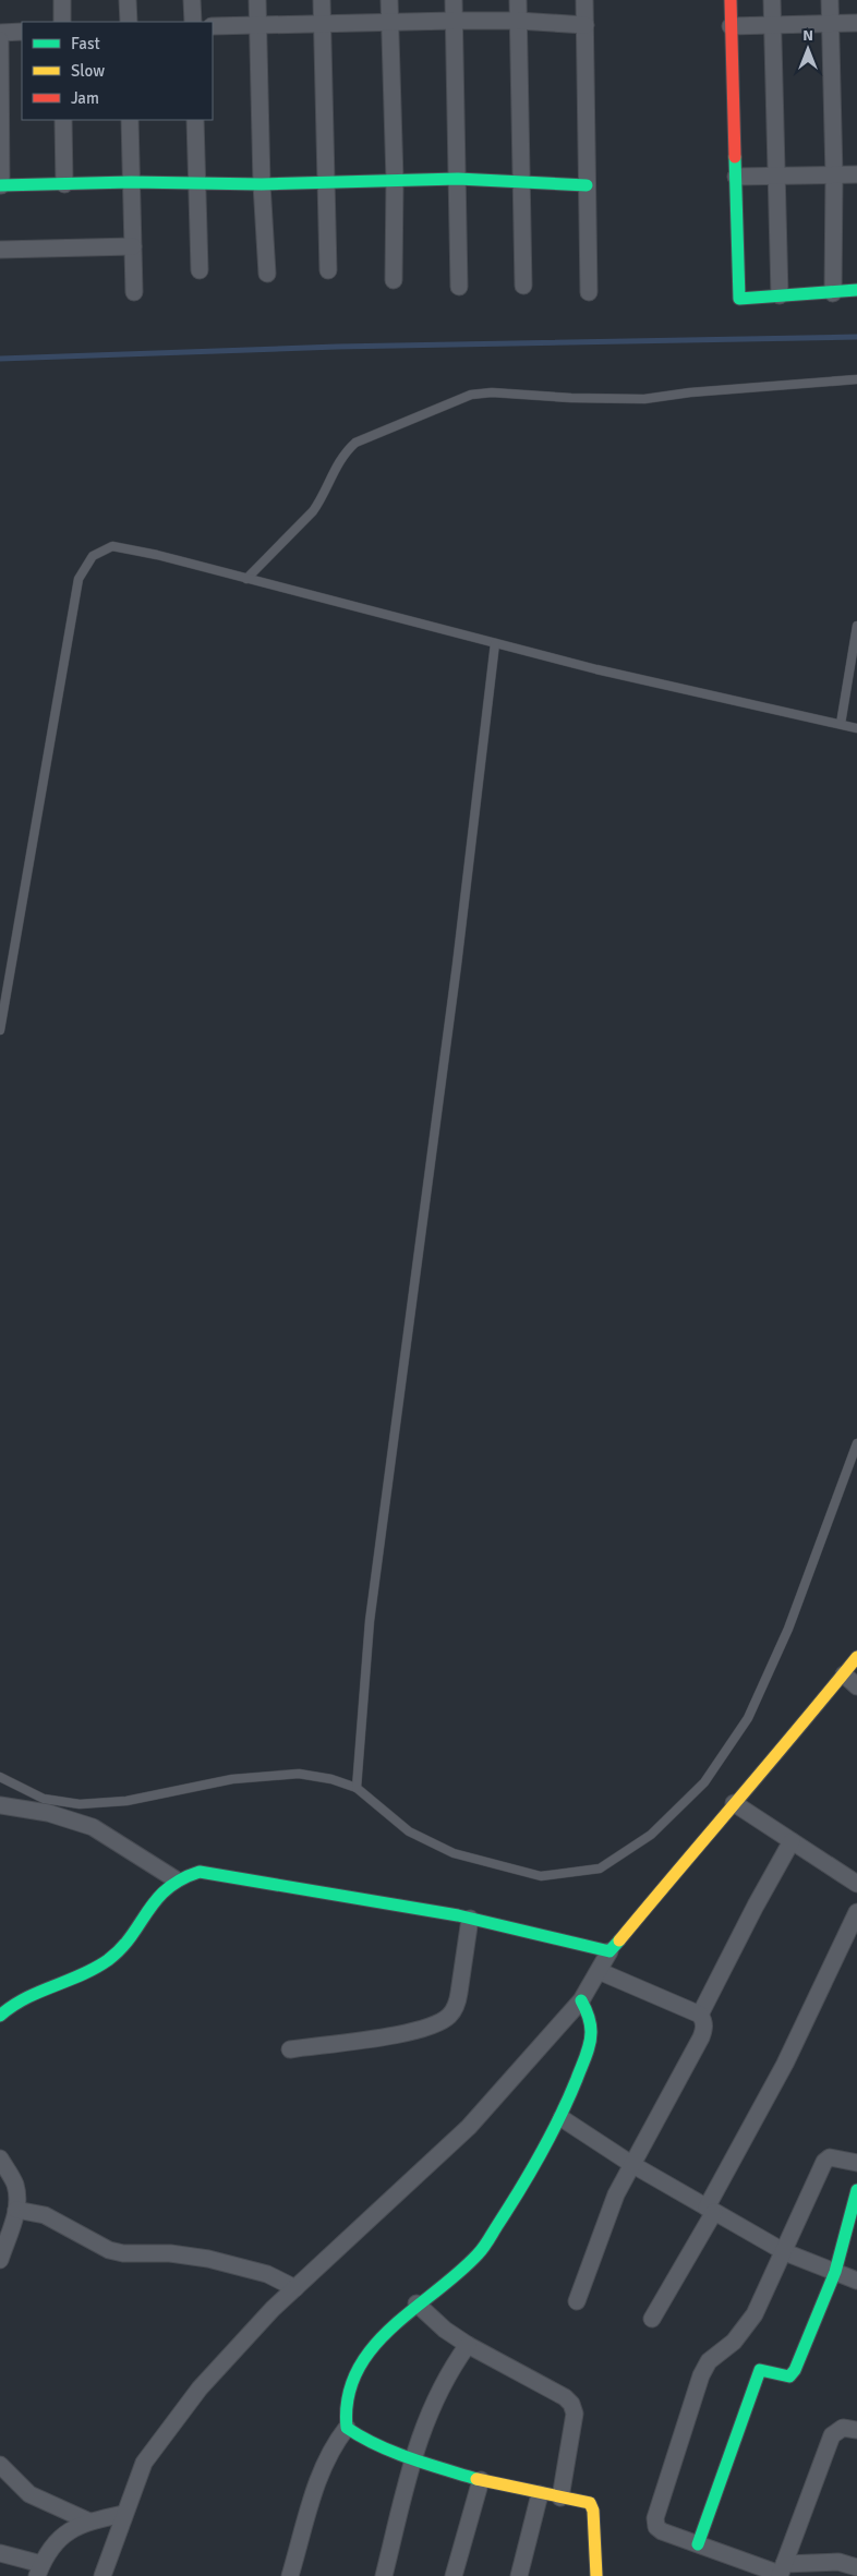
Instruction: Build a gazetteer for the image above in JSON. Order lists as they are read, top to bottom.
{
  "legend": ["Fast", "Slow", "Jam"],
  "north": "top"
}
